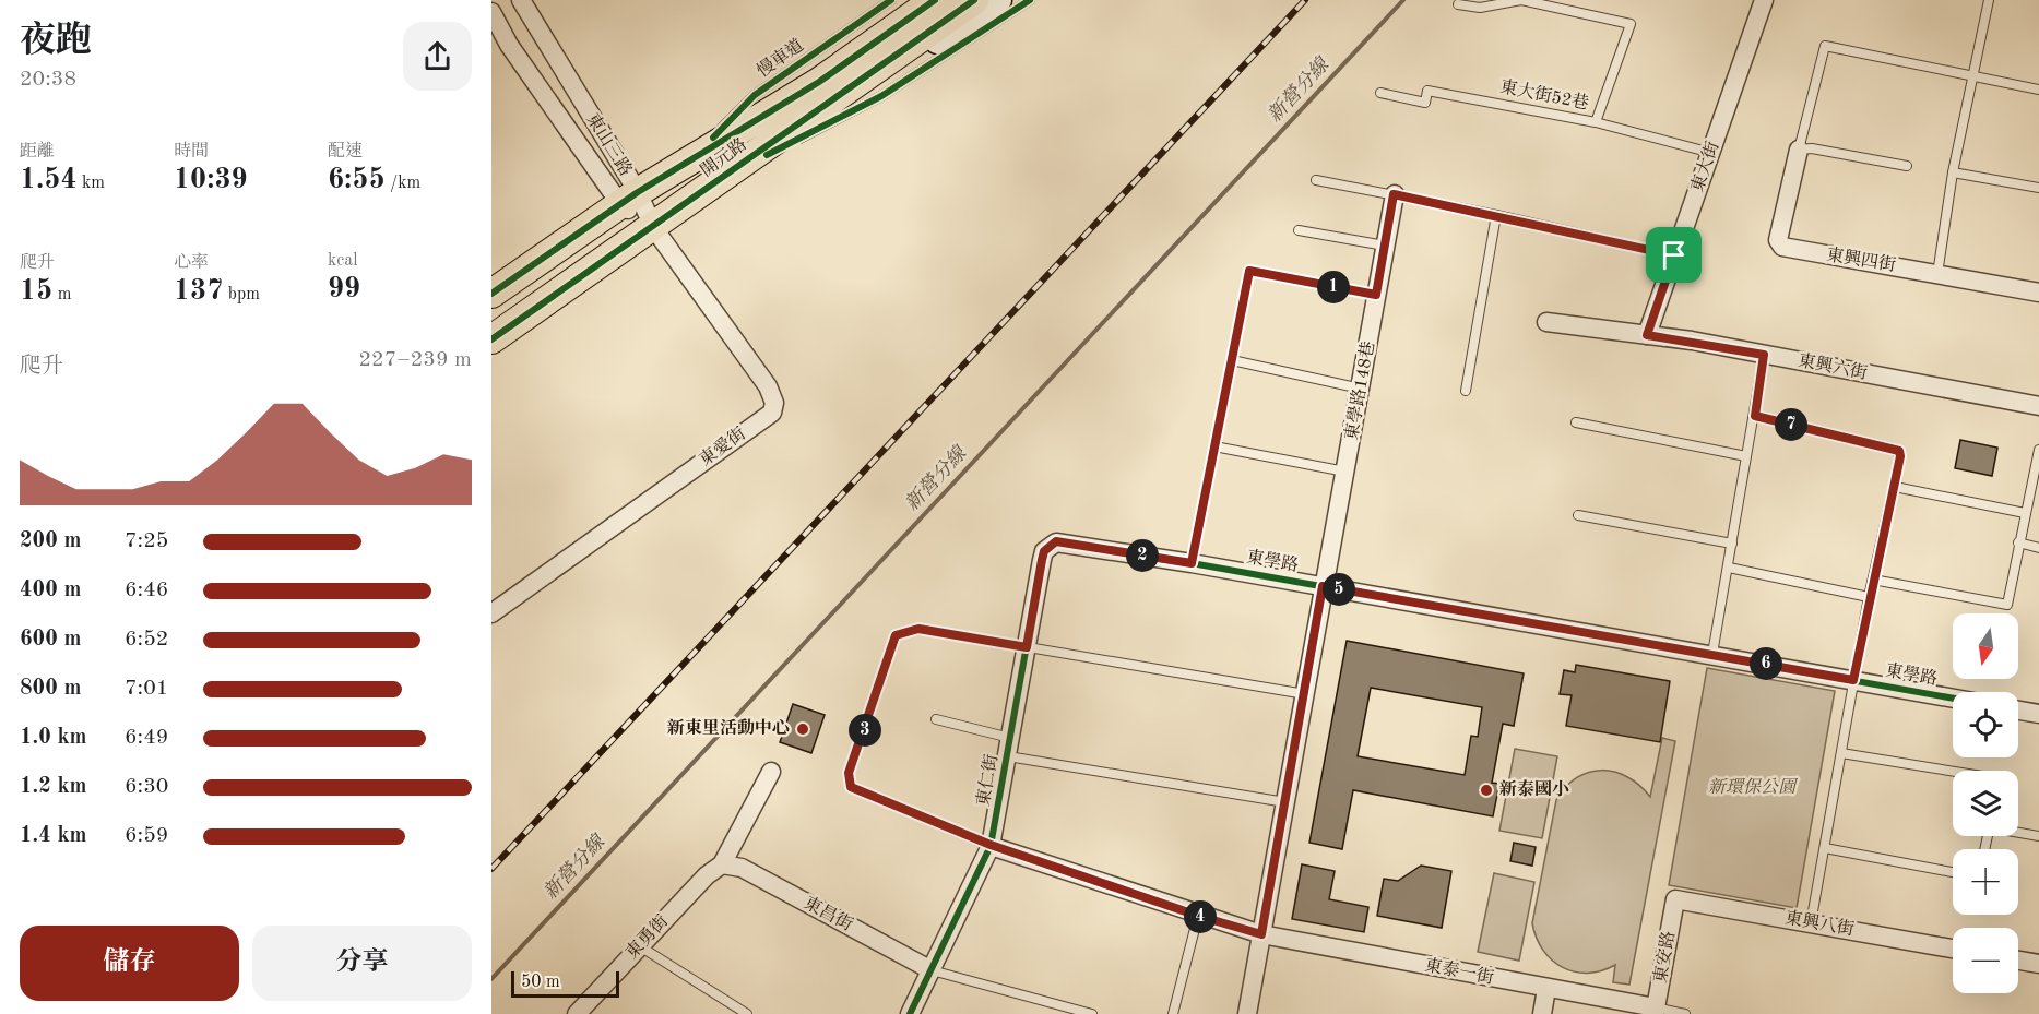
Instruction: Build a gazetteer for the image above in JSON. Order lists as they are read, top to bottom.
{
  "streets": {
    "main road": ["開元路"],
    "street": [
      "東山三路",
      "東大街",
      "東興四街",
      "東興六街",
      "東學路148巷",
      "東愛街",
      "東學路",
      "東仁街",
      "東昌街",
      "東興八街",
      "東勇街",
      "東安路",
      "東泰一街"
    ],
    "lane": ["慢車道", "東大街52巷"]
  },
  "crossings": [
    ["慢車道", "開元路"],
    ["東大街52巷", "東大街"],
    ["東山三路", "開元路"],
    ["東山三路", "東愛街"],
    ["開元路", "東愛街"],
    ["東大街", "東興六街"],
    ["東學路148巷", "東學路"],
    ["東學路148巷", "東泰一街"],
    ["東學路", "東仁街"],
    ["東仁街", "東昌街"],
    ["東仁街", "東泰一街"],
    ["東昌街", "東勇街"],
    ["東興八街", "東安路"],
    ["東安路", "東泰一街"]
  ],
  "water": ["新營分線"],
  "parks": ["新環保公園"],
  "places": ["新東里活動中心", "新泰國小"],
  "scale_bar": "50 m",
  "north": "bottom",
  "page": {
    "heading": ["夜跑", "20:38"],
    "stats": [
      ["距離", "1.54 km"],
      ["時間", "10:39"],
      ["配速", "6:55 /km"],
      ["爬升", "15 m"],
      ["心率", "137 bpm"],
      ["kcal", "99"]
    ],
    "pins": [
      "1",
      "7",
      "2",
      "5",
      "6",
      "3",
      "4"
    ],
    "chart": ["爬升", "227–239 m"],
    "list": [
      {
        "name": "200 m",
        "note": "7:25"
      },
      {
        "name": "400 m",
        "note": "6:46"
      },
      {
        "name": "600 m",
        "note": "6:52"
      },
      {
        "name": "800 m",
        "note": "7:01"
      },
      {
        "name": "1.0 km",
        "note": "6:49"
      },
      {
        "name": "1.2 km",
        "note": "6:30"
      },
      {
        "name": "1.4 km",
        "note": "6:59"
      }
    ],
    "map_buttons": ["+", "−"],
    "buttons": ["儲存", "分享"],
    "scale": "50 m"
  }
}
